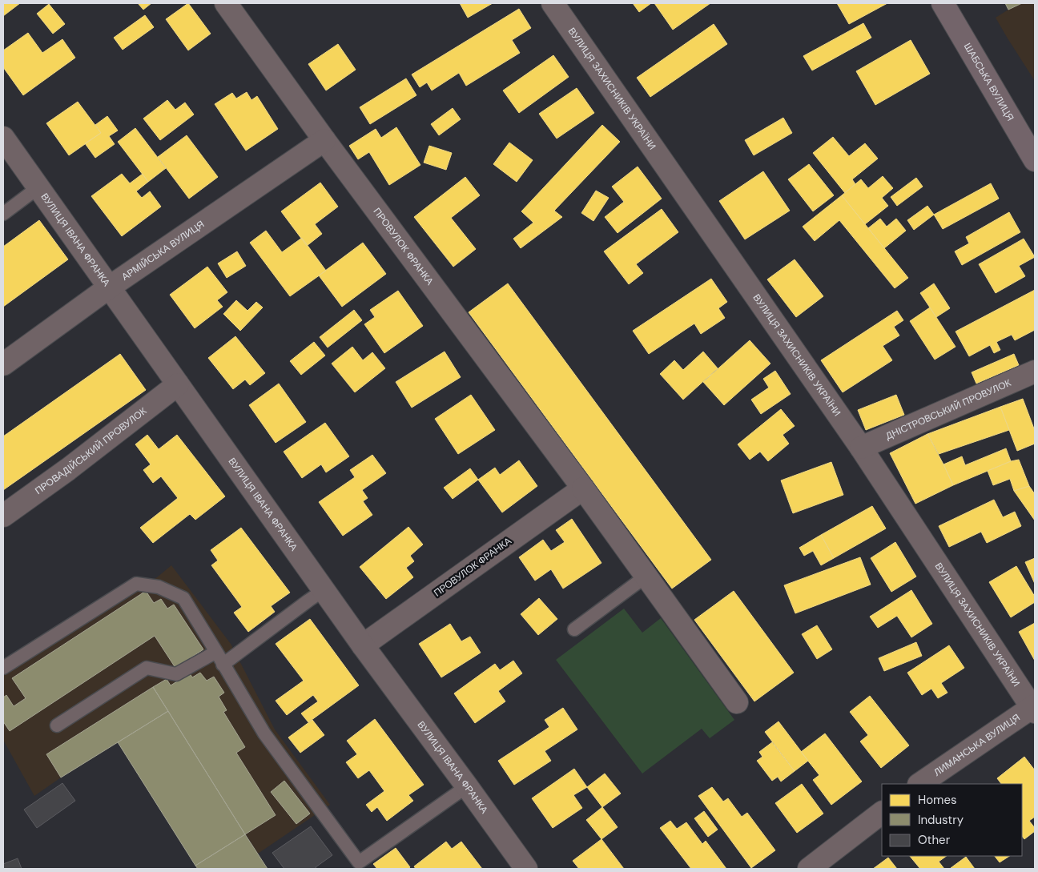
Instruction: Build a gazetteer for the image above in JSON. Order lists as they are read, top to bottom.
{
  "streets": {
    "main road": ["ШАБСЬКА ВУЛИЦЯ"],
    "street": [
      "ВУЛИЦЯ ЗАХИСНИКІВ УКРАЇНИ",
      "ВУЛИЦЯ ІВАНА ФРАНКА",
      "ПРОВУЛОК ФРАНКА",
      "АРМІЙСЬКА ВУЛИЦЯ",
      "ДНІСТРОВСЬКИЙ ПРОВУЛОК",
      "ПРОВАДІЙСЬКИЙ ПРОВУЛОК",
      "ЛИМАНСЬКА ВУЛИЦЯ"
    ]
  },
  "crossings": [
    ["ВУЛИЦЯ ЗАХИСНИКІВ УКРАЇНИ", "ДНІСТРОВСЬКИЙ ПРОВУЛОК"],
    ["ВУЛИЦЯ ЗАХИСНИКІВ УКРАЇНИ", "ЛИМАНСЬКА ВУЛИЦЯ"],
    ["ВУЛИЦЯ ІВАНА ФРАНКА", "ПРОВУЛОК ФРАНКА"],
    ["ВУЛИЦЯ ІВАНА ФРАНКА", "АРМІЙСЬКА ВУЛИЦЯ"],
    ["ВУЛИЦЯ ІВАНА ФРАНКА", "ПРОВАДІЙСЬКИЙ ПРОВУЛОК"],
    ["ПРОВУЛОК ФРАНКА", "АРМІЙСЬКА ВУЛИЦЯ"]
  ],
  "legend": ["Homes", "Industry", "Other"]
}
